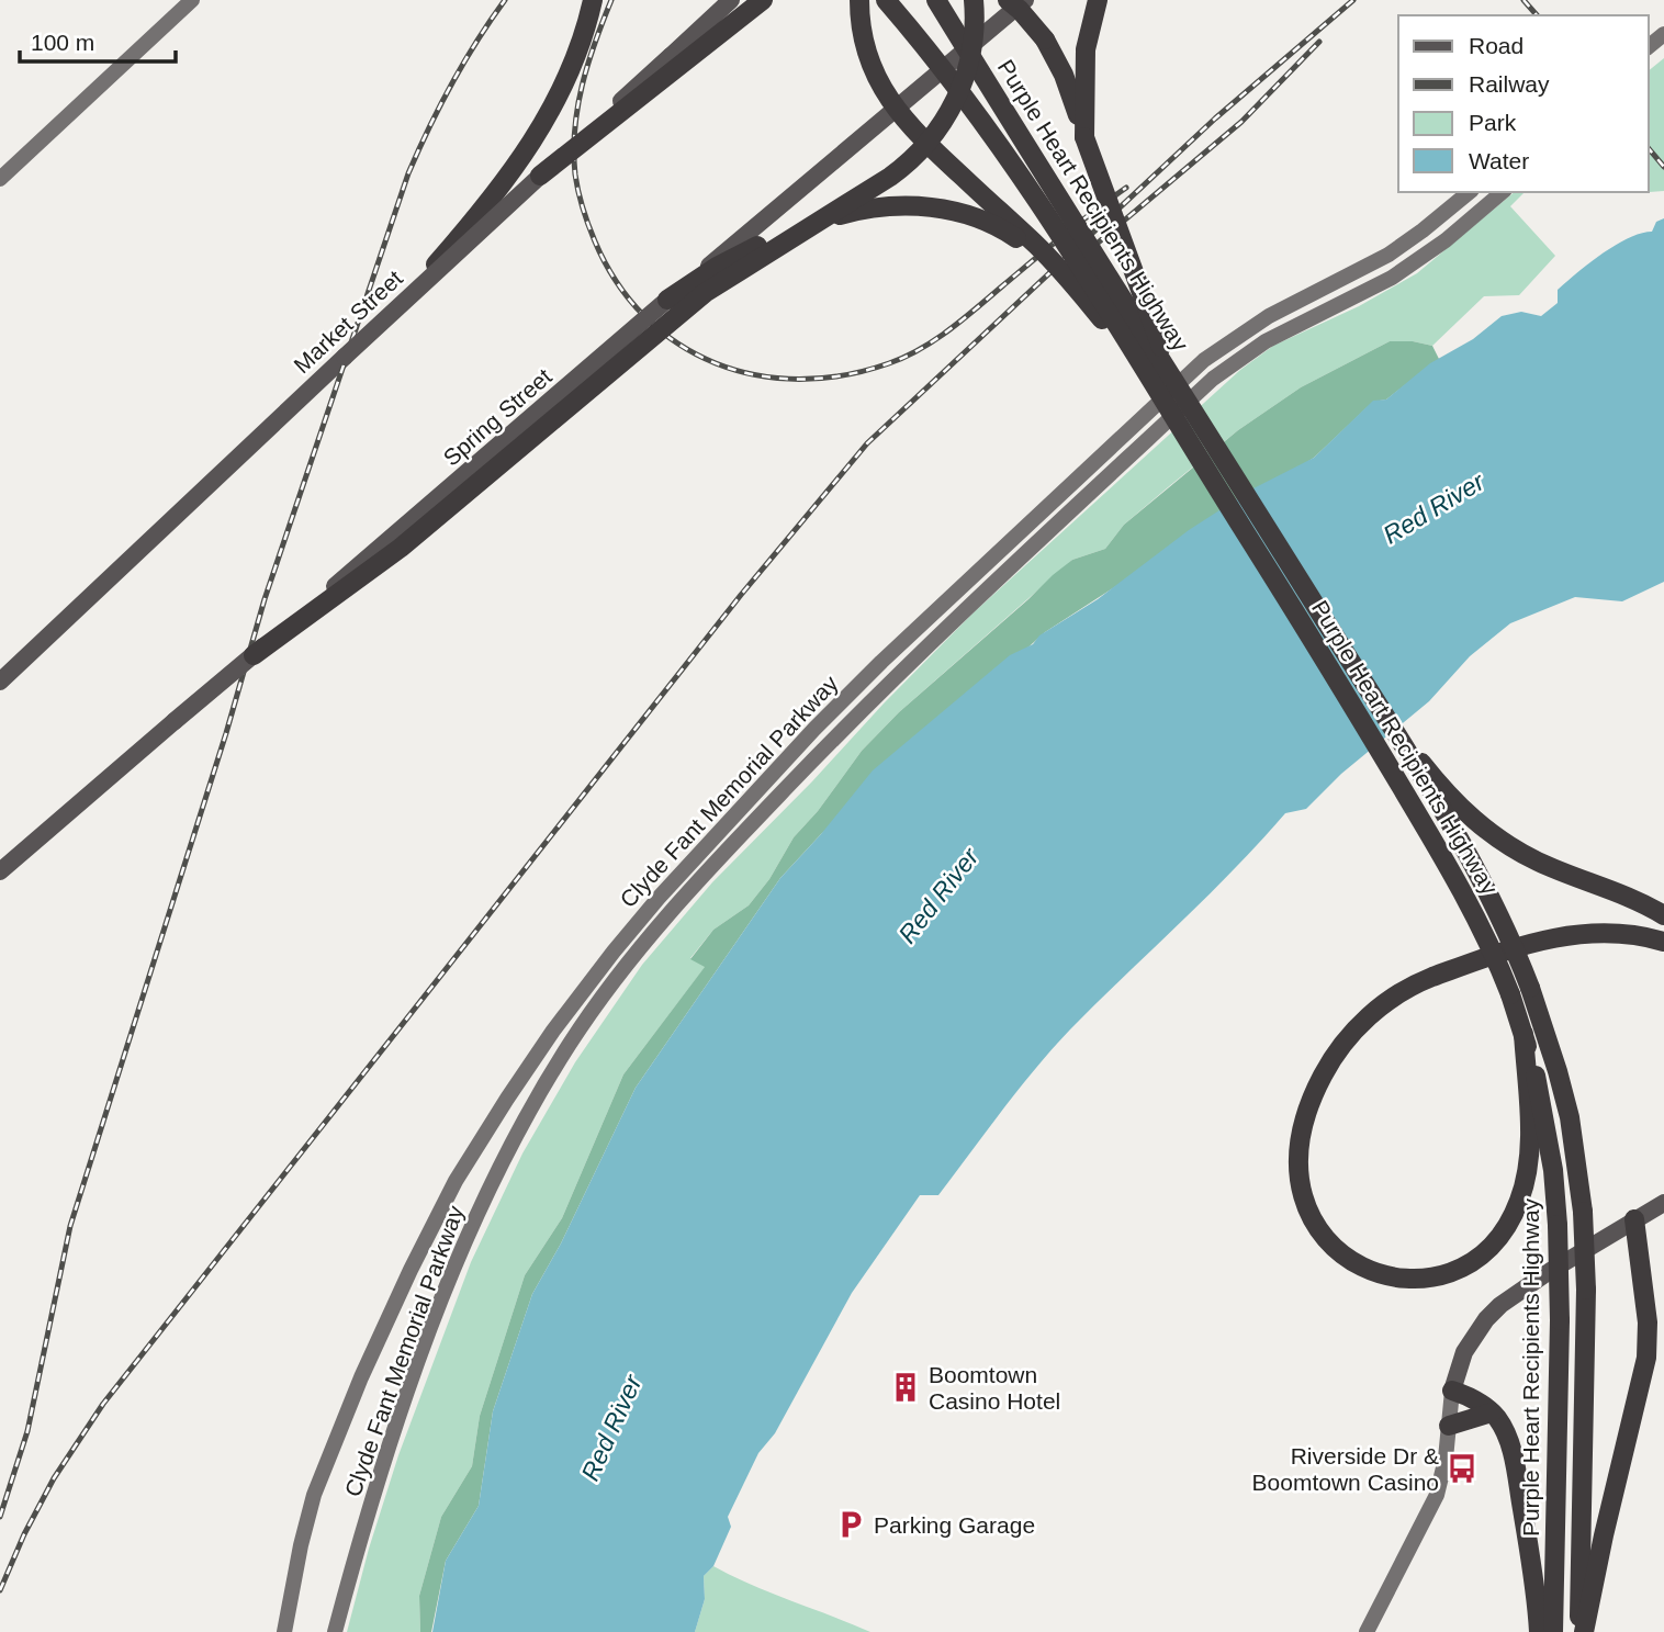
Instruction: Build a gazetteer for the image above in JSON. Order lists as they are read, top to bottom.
{
  "streets": {
    "highway": ["Purple Heart Recipients Highway"],
    "main road": ["Market Street", "Spring Street", "Clyde Fant Memorial Parkway"]
  },
  "water": ["Red River"],
  "places": {
    "building": ["Boomtown Casino Hotel"],
    "bus stop": ["Riverside Dr & Boomtown Casino"],
    "parking": ["Parking Garage"]
  },
  "legend": [
    "Road",
    "Railway",
    "Park",
    "Water"
  ],
  "scale_bar": "100 m"
}
